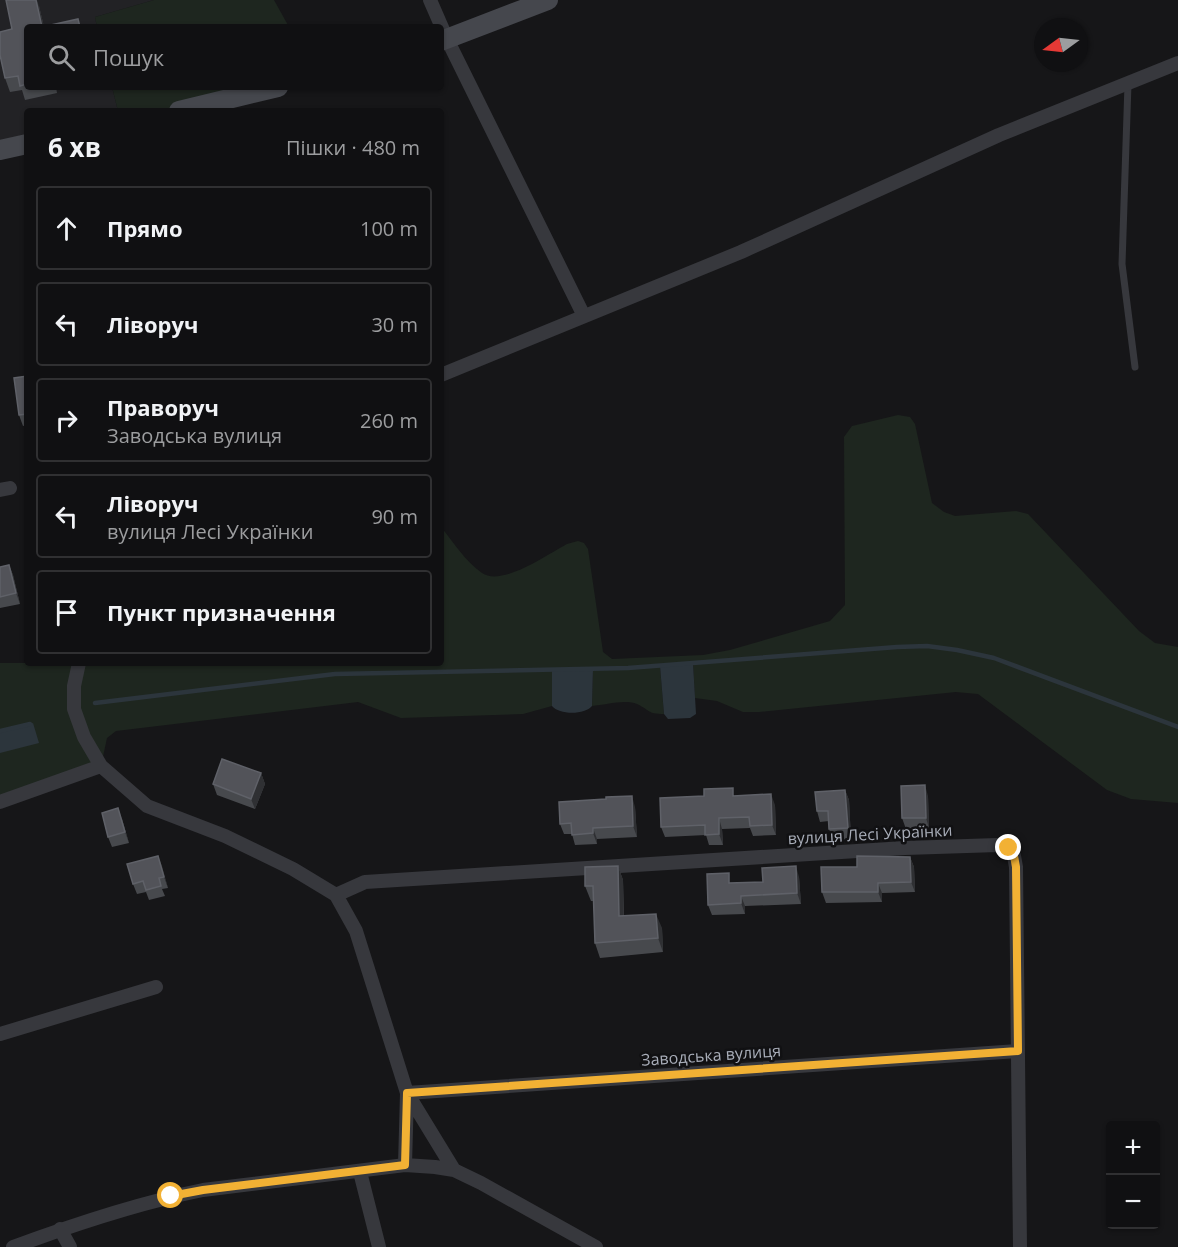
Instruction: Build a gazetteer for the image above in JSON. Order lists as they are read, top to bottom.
{
  "streets": {
    "street": ["вулиця Лесі Українки", "Заводська вулиця"]
  },
  "crossings": [
    ["вулиця Лесі Українки", "Заводська вулиця"]
  ],
  "north": "left",
  "page": {
    "search": "Пошук",
    "heading": ["6 хв", "Пішки · 480 m"],
    "list": [
      ["Прямо", "100 m"],
      ["Ліворуч", "30 m"],
      ["Праворуч", "Заводська вулиця", "260 m"],
      ["Ліворуч", "вулиця Лесі Українки", "90 m"],
      "Пункт призначення"
    ],
    "map_buttons": ["+", "−"]
  }
}
